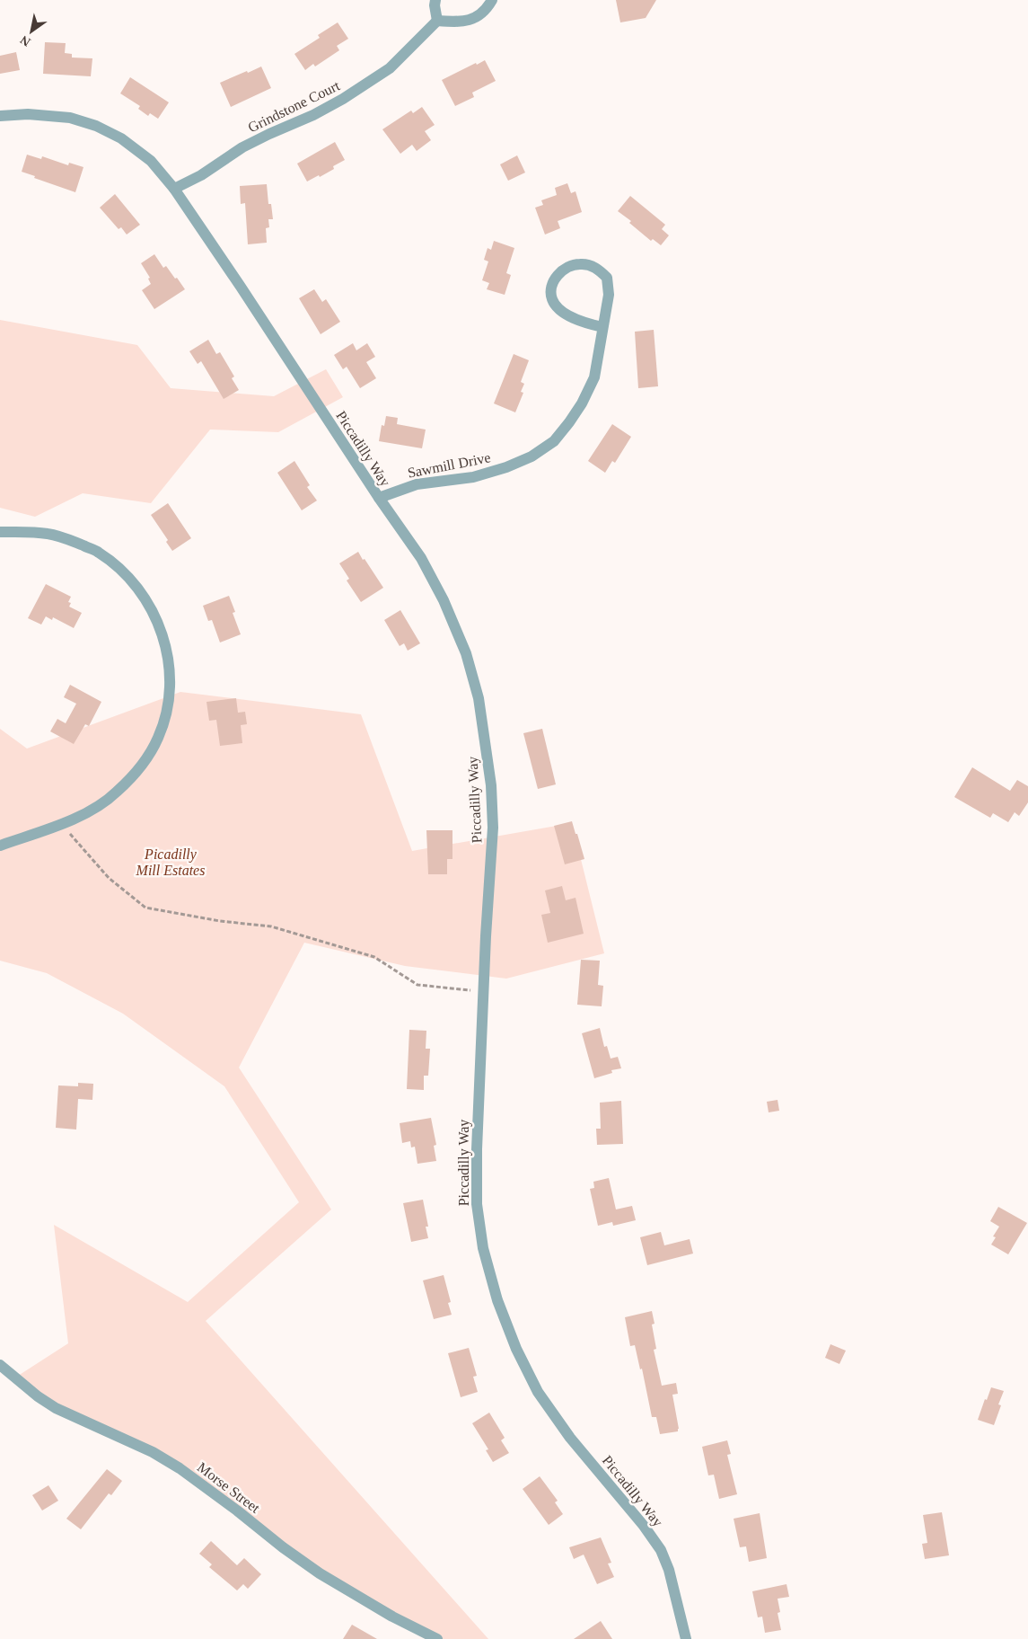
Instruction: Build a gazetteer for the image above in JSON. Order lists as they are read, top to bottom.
{
  "streets": {
    "street": [
      "Grindstone Court",
      "Piccadilly Way",
      "Sawmill Drive",
      "Morse Street"
    ]
  },
  "crossings": [
    ["Grindstone Court", "Piccadilly Way"],
    ["Piccadilly Way", "Sawmill Drive"]
  ],
  "parks": ["Picadilly Mill Estates"],
  "north": "bottom left"
}
